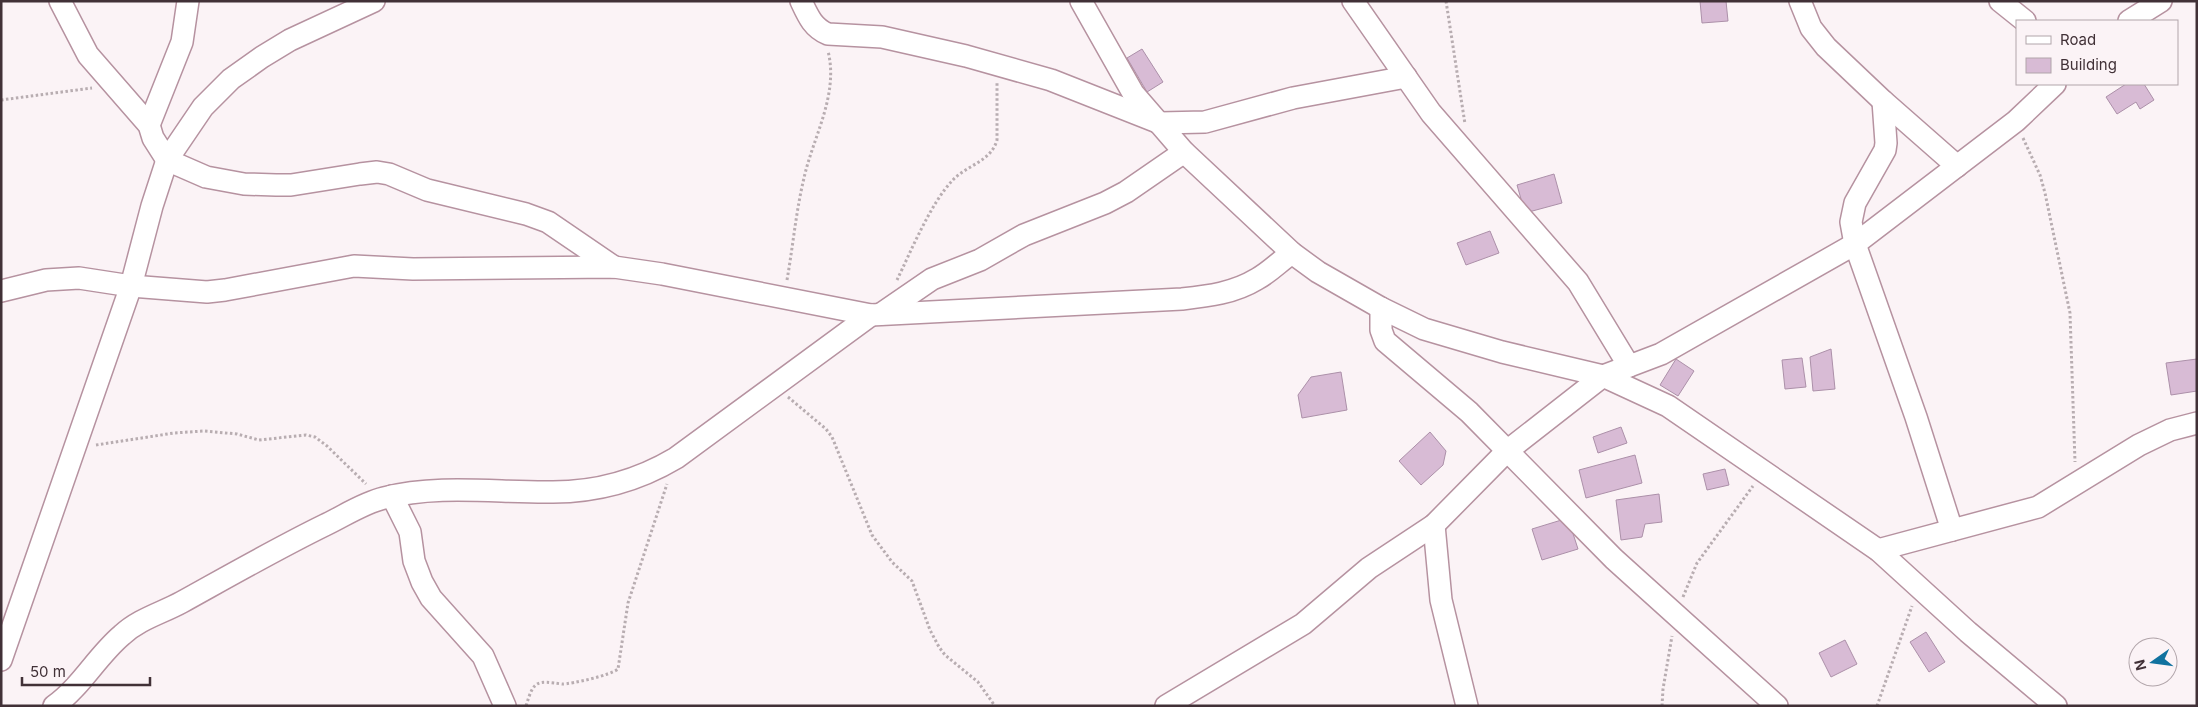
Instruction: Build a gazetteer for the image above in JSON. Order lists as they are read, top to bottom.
{
  "legend": ["Road", "Building"],
  "scale_bar": "50 m",
  "north": "left"
}
